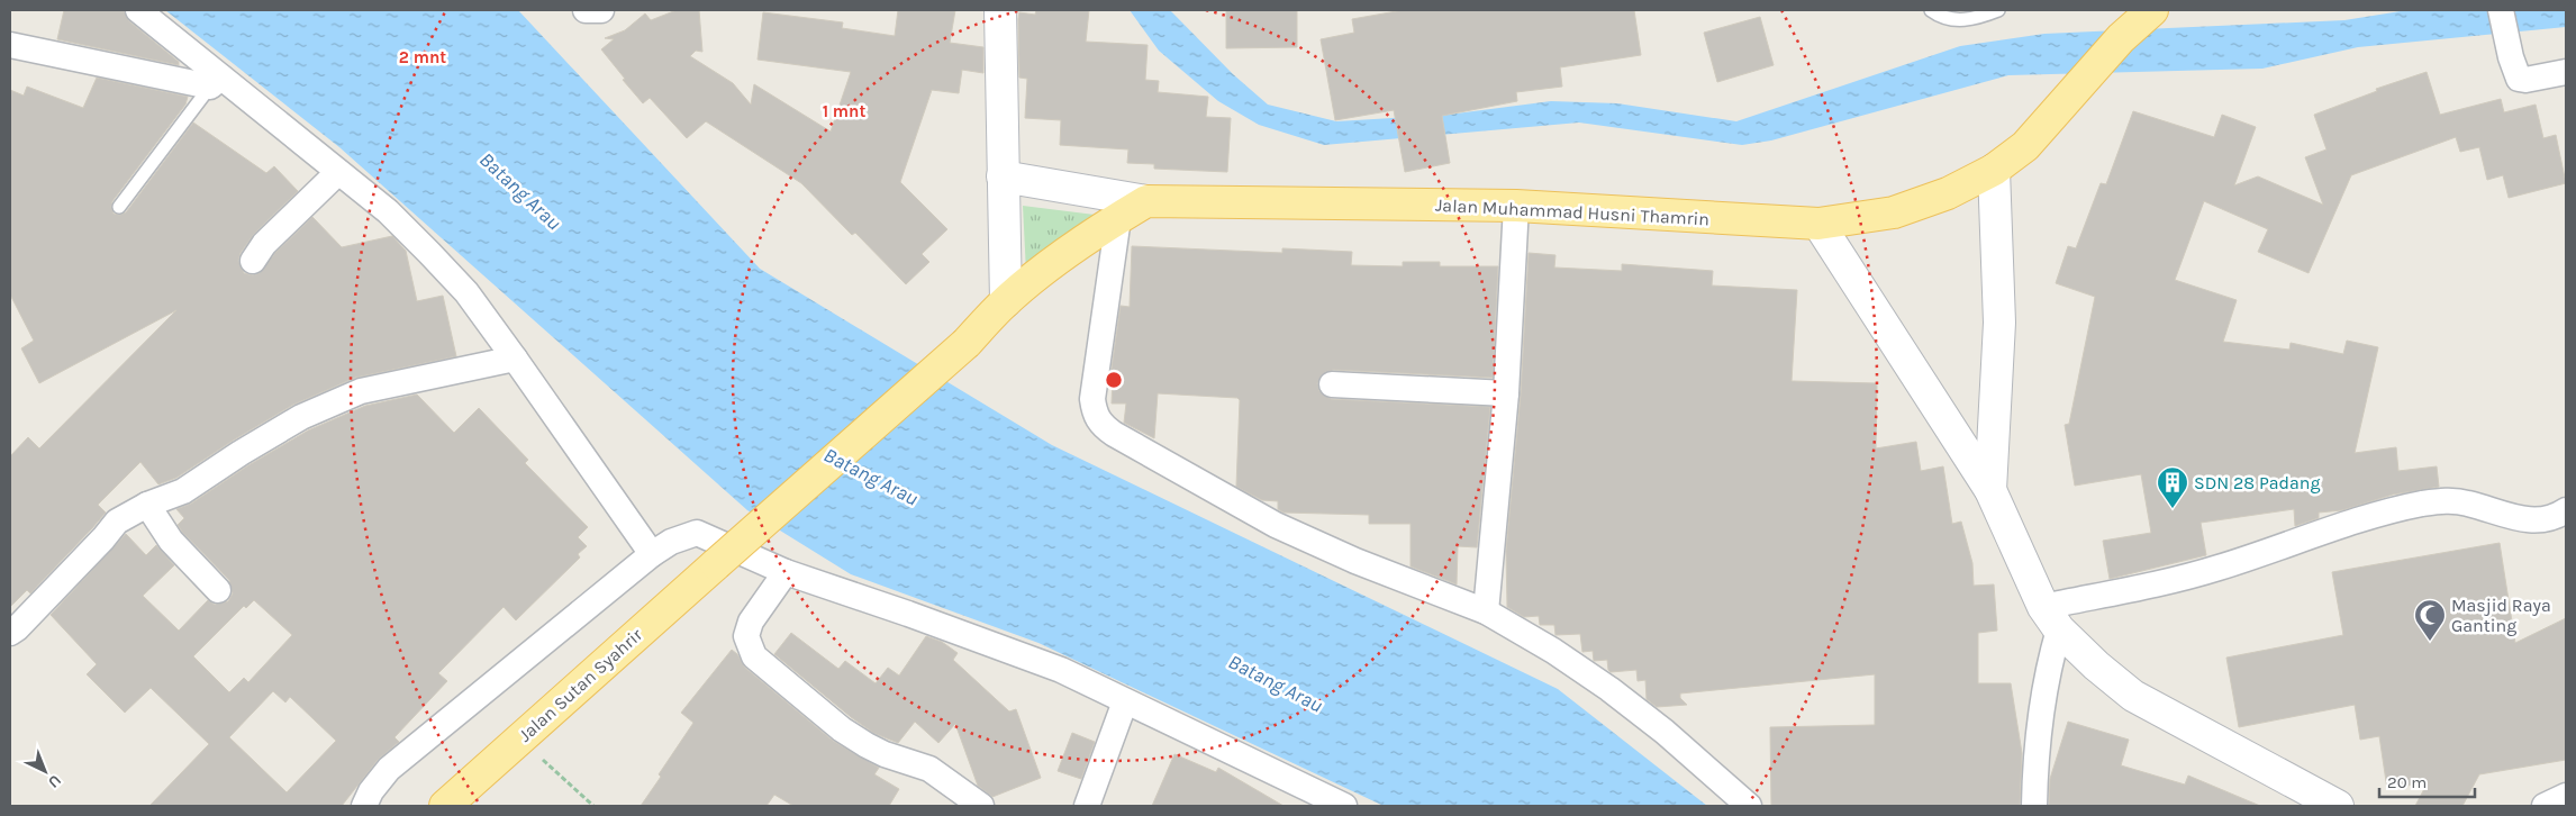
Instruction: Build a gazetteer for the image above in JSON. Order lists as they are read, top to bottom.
{
  "streets": {
    "main road": ["Jalan Muhammad Husni Thamrin", "Jalan Sutan Syahrir"]
  },
  "water": ["Batang Arau"],
  "places": {
    "building": ["SDN 28 Padang"],
    "mosque": ["Masjid Raya Ganting"]
  },
  "scale_bar": "20 m",
  "north": "bottom right",
  "rings": ["2 mnt", "1 mnt"]
}
